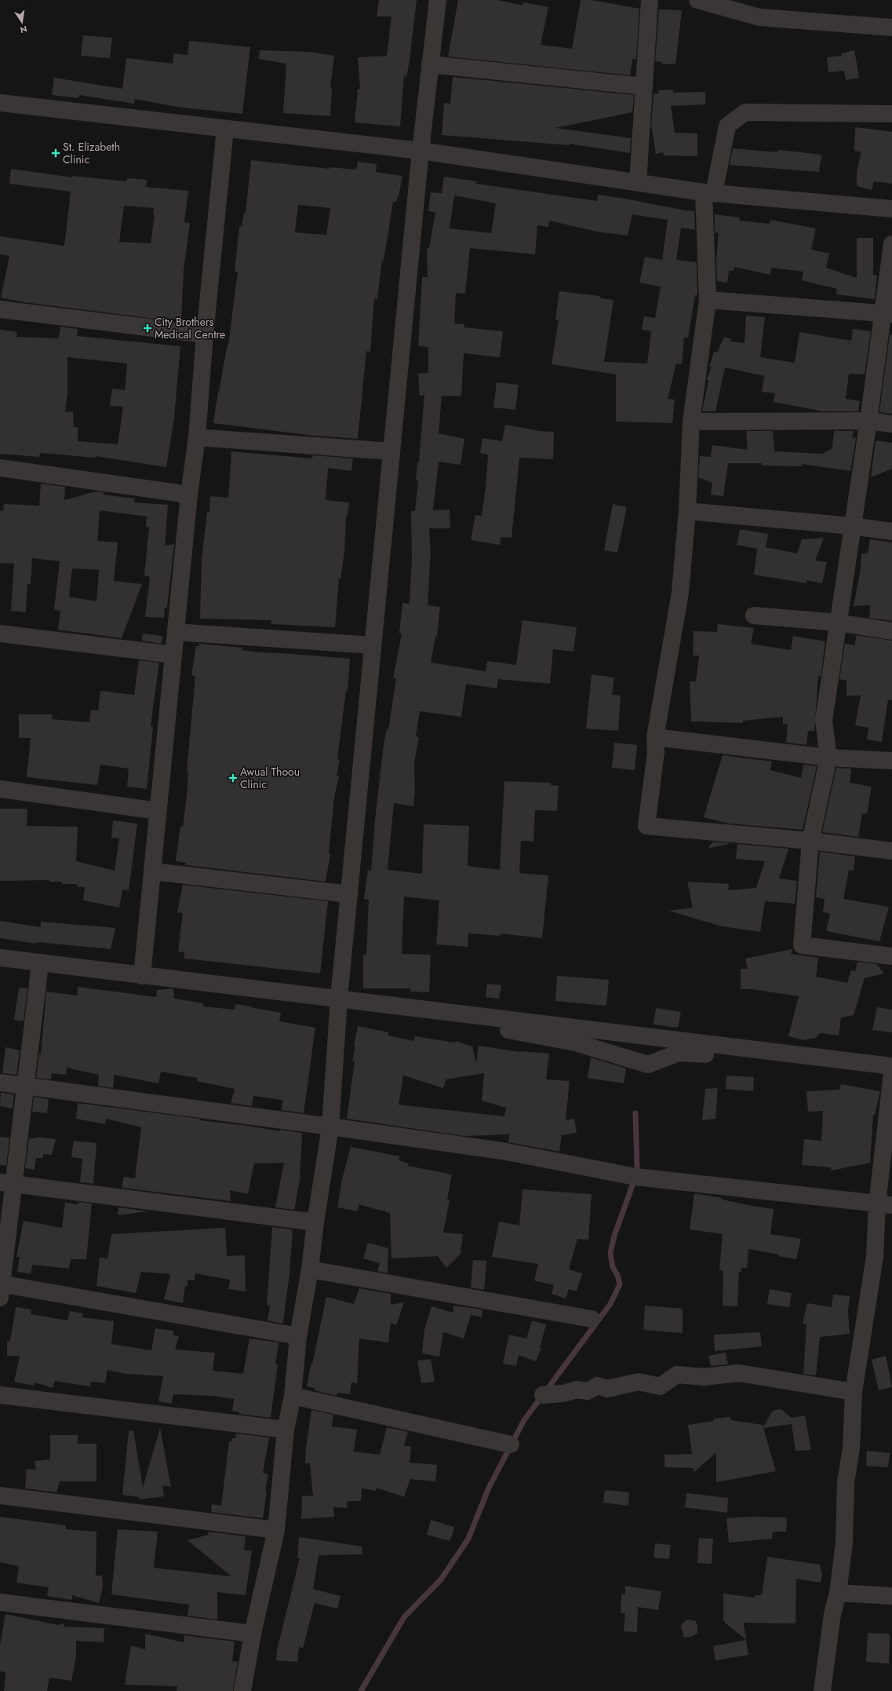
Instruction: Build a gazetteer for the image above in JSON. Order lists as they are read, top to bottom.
{
  "places": {
    "health": ["St. Elizabeth Clinic", "City Brothers Medical Centre", "Awual Thoou Clinic"]
  },
  "north": "bottom"
}
